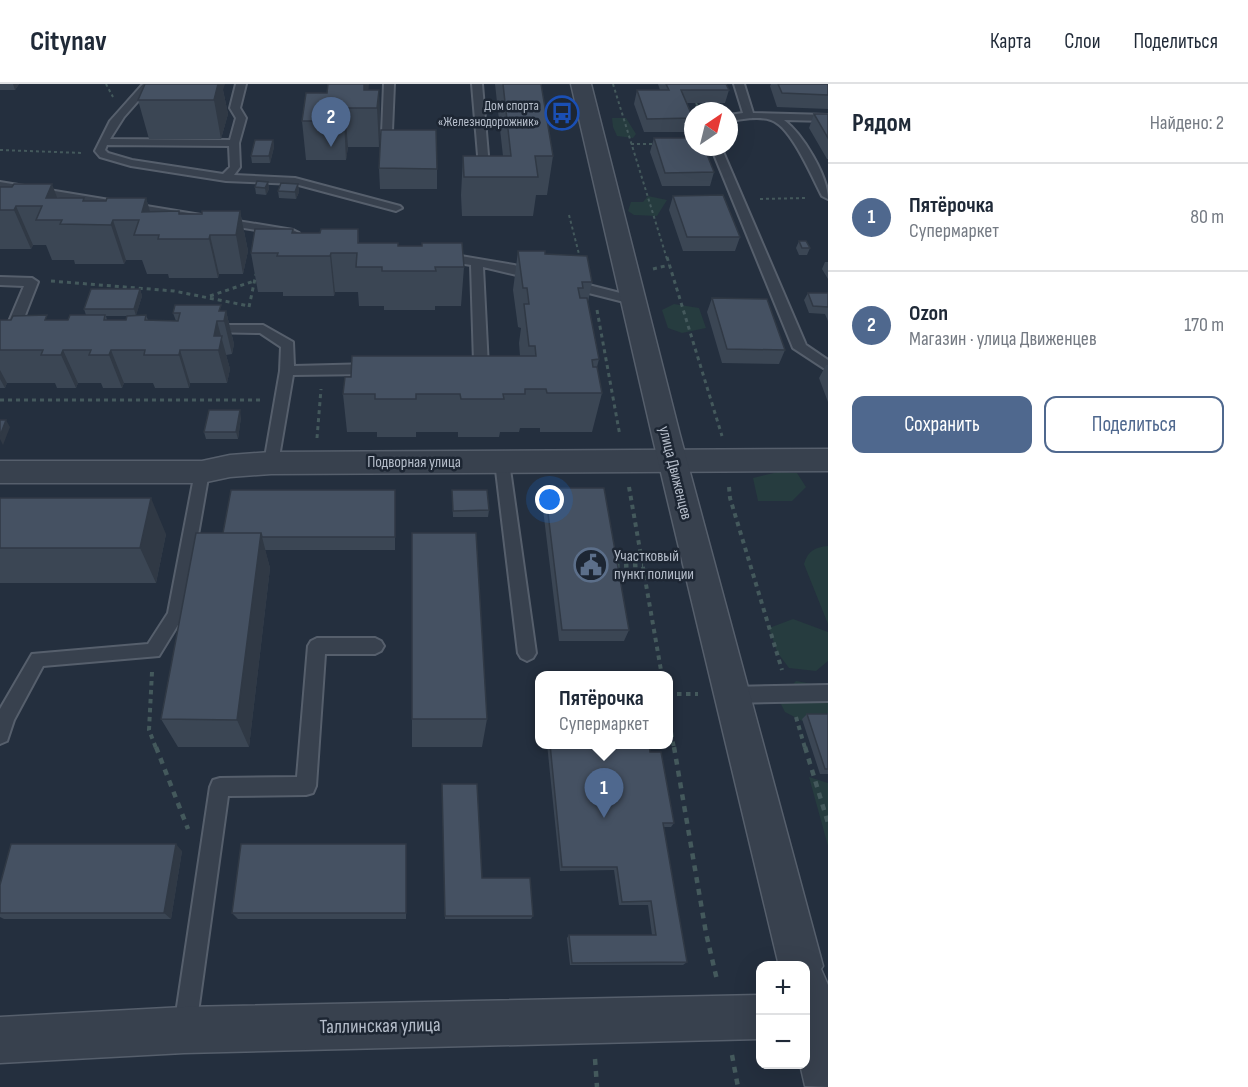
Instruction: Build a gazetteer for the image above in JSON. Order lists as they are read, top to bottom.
{
  "streets": {
    "street": ["Подворная улица", "улица Движенцев", "Таллинская улица"]
  },
  "crossings": [
    ["Подворная улица", "улица Движенцев"]
  ],
  "places": {
    "bus stop": ["Дом спорта «Железнодорожник»"],
    "public building": ["Участковый пункт полиции"]
  },
  "north": "top right",
  "page": {
    "header": "Citynav",
    "nav": ["Карта", "Слои", "Поделиться"],
    "heading": ["Рядом", "Найдено: 2"],
    "pins": ["2", "1"],
    "list": [
      {
        "mark": "1",
        "name": "Пятёрочка",
        "note": "Супермаркет",
        "value": "80 m"
      },
      {
        "mark": "2",
        "name": "Ozon",
        "note": "Магазин · улица Движенцев",
        "value": "170 m"
      }
    ],
    "buttons": ["Сохранить", "Поделиться"],
    "popup": ["Пятёрочка", "Супермаркет"],
    "map_buttons": ["+", "−"]
  }
}
